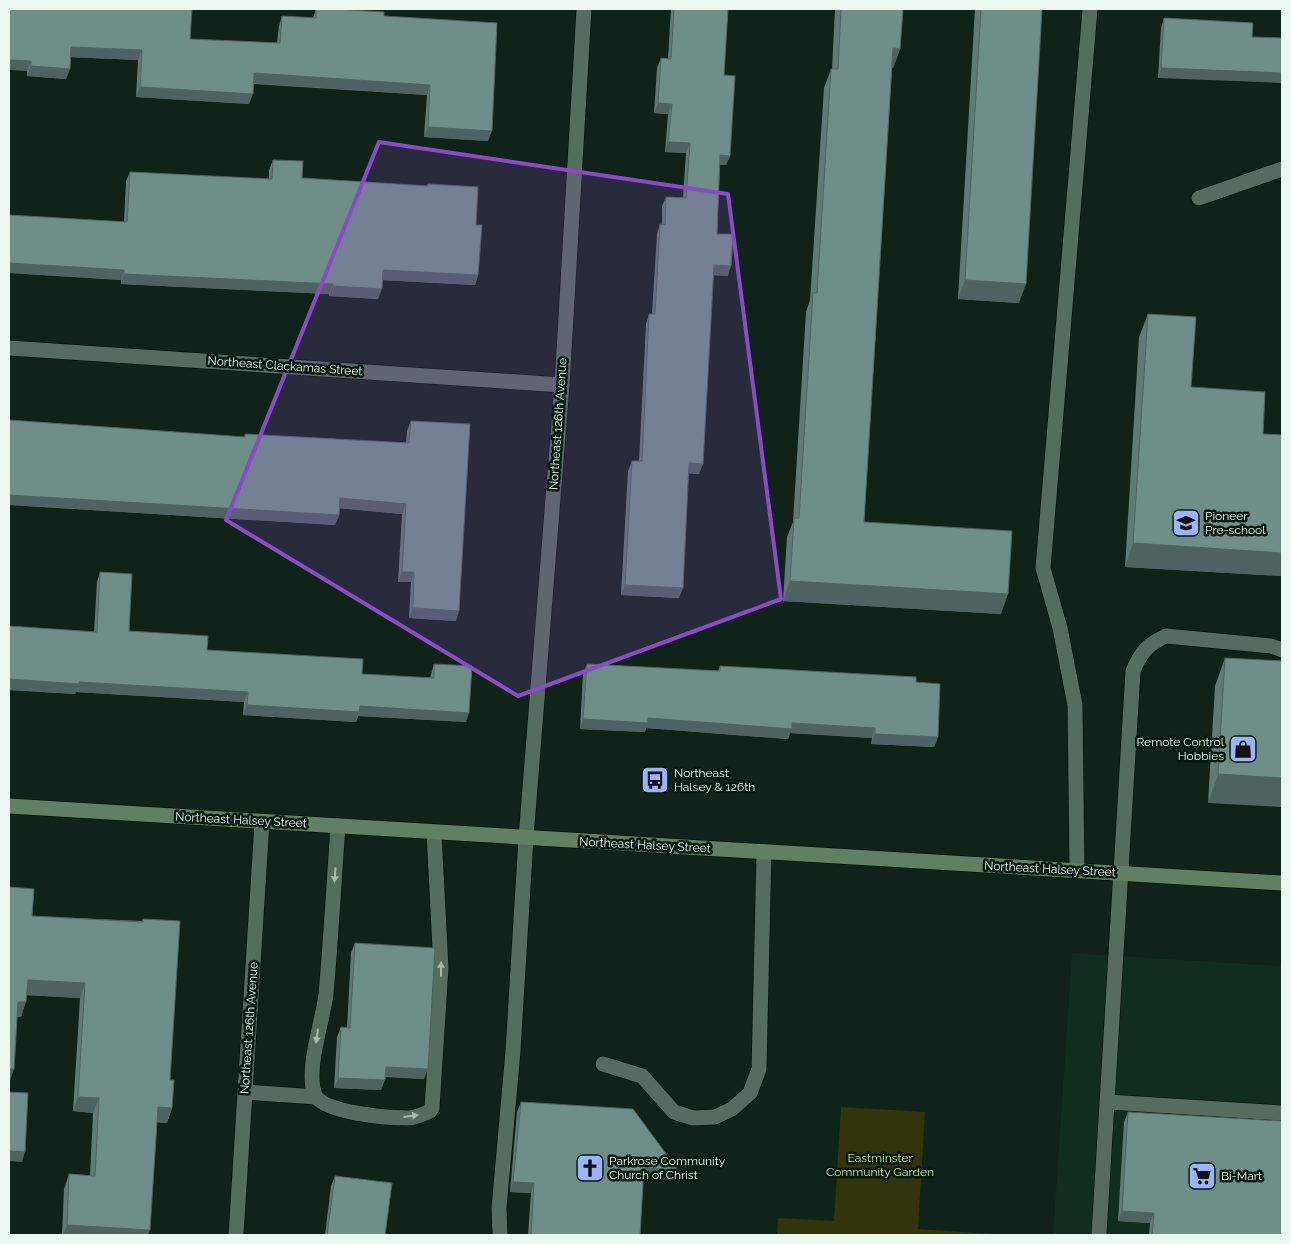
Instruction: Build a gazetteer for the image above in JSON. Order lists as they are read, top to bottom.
{
  "streets": {
    "main road": ["Northeast Halsey Street"],
    "street": ["Northeast Clackamas Street", "Northeast 126th Avenue"]
  },
  "crossings": [
    ["Northeast Clackamas Street", "Northeast 126th Avenue"],
    ["Northeast 126th Avenue", "Northeast Halsey Street"]
  ],
  "parks": ["Eastminster Community Garden"],
  "places": {
    "school or university": ["Pioneer Pre-school"],
    "shop": ["Remote Control Hobbies"],
    "bus stop": ["Northeast Halsey & 126th"],
    "church": ["Parkrose Community Church of Christ"],
    "supermarket": ["Bi-Mart"]
  }
}
